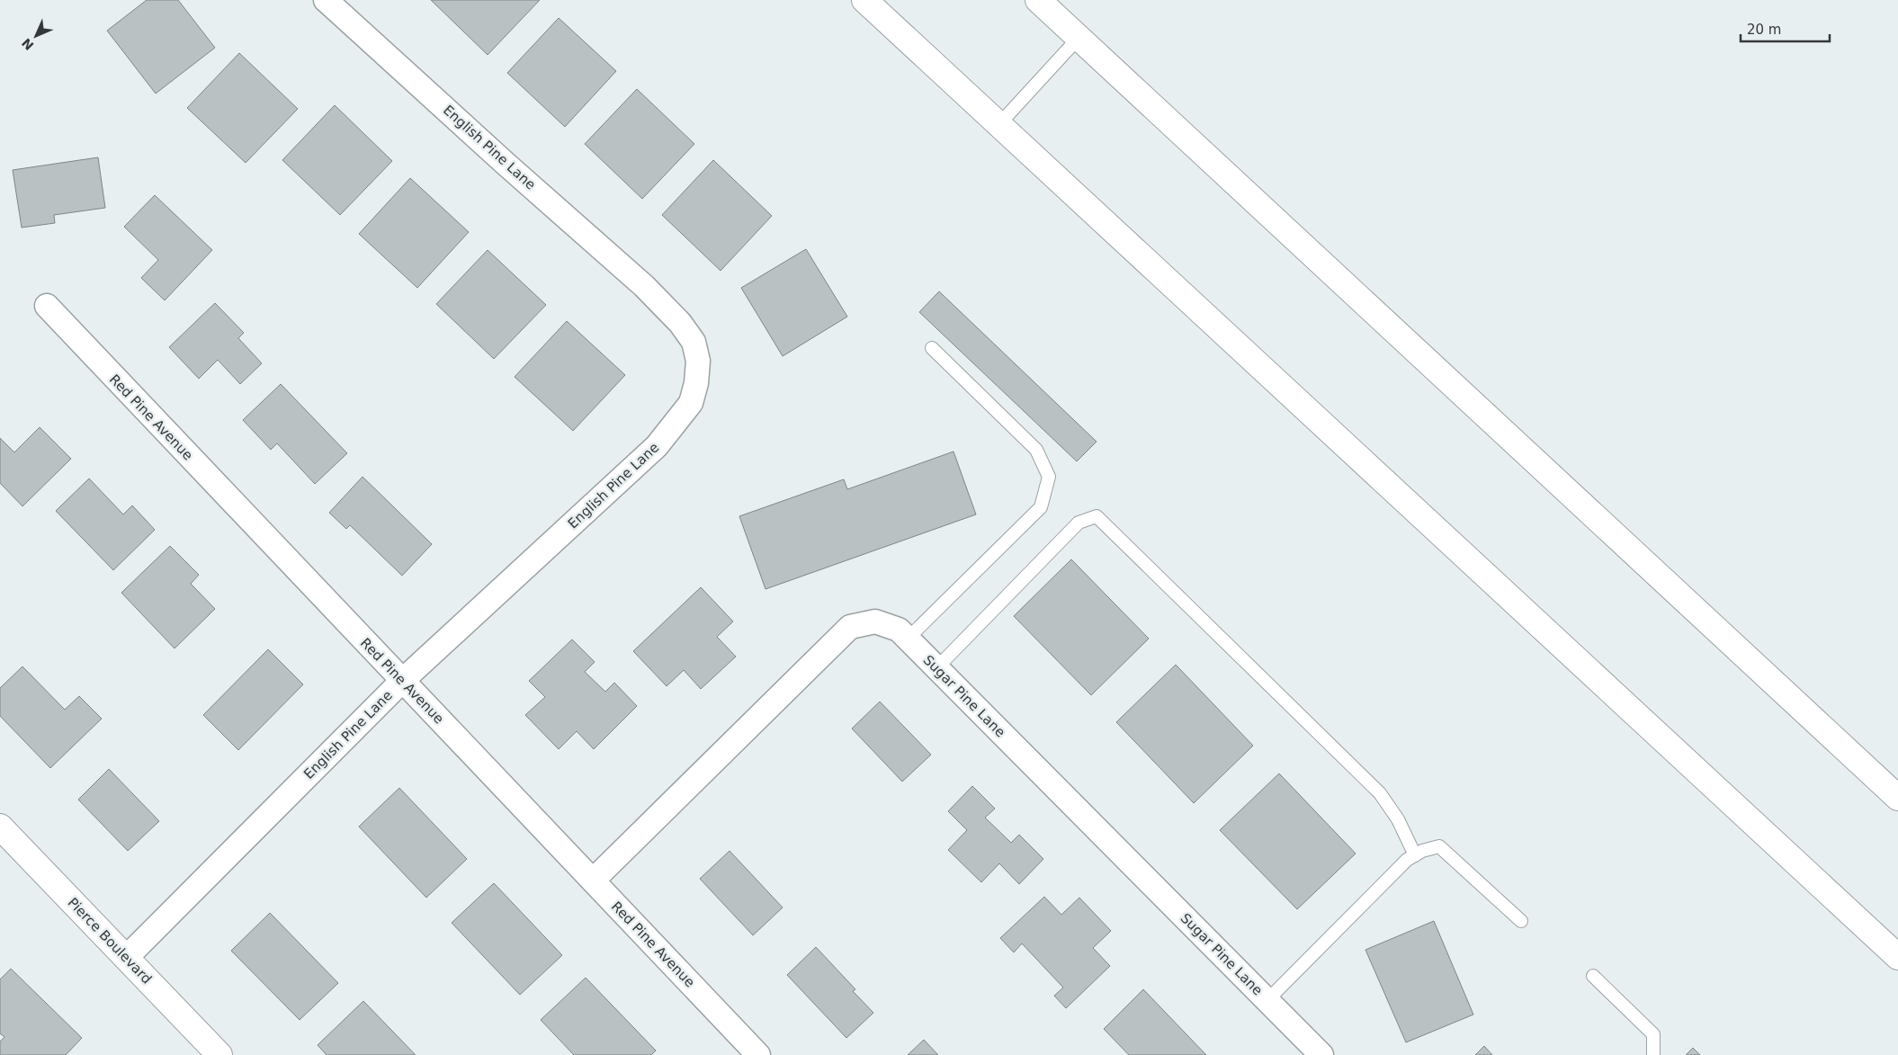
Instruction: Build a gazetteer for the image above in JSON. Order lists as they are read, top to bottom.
{
  "streets": {
    "main road": ["Pierce Boulevard"],
    "street": ["English Pine Lane", "Red Pine Avenue", "Sugar Pine Lane"]
  },
  "crossings": [
    ["English Pine Lane", "Red Pine Avenue"],
    ["English Pine Lane", "Pierce Boulevard"],
    ["Red Pine Avenue", "Sugar Pine Lane"]
  ],
  "scale_bar": "20 m",
  "north": "bottom left"
}
